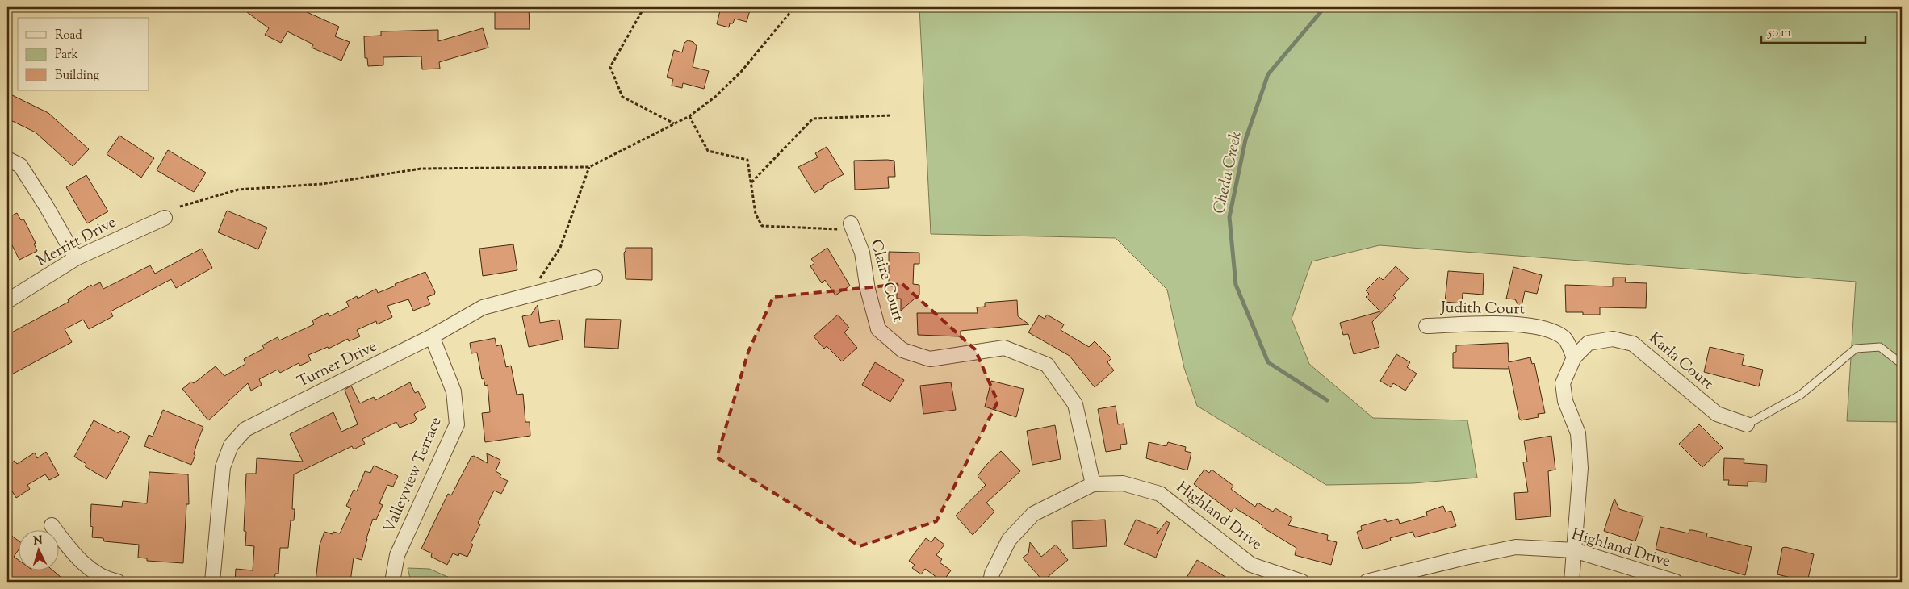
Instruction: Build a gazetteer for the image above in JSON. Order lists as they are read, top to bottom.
{
  "streets": {
    "street": [
      "Merritt Drive",
      "Claire Court",
      "Judith Court",
      "Karla Court",
      "Turner Drive",
      "Valleyview Terrace",
      "Highland Drive"
    ]
  },
  "crossings": [
    ["Claire Court", "Highland Drive"],
    ["Judith Court", "Karla Court"],
    ["Karla Court", "Highland Drive"],
    ["Turner Drive", "Valleyview Terrace"]
  ],
  "water": ["Cheda Creek"],
  "legend": ["Road", "Park", "Building"],
  "scale_bar": "50 m",
  "north": "top"
}
